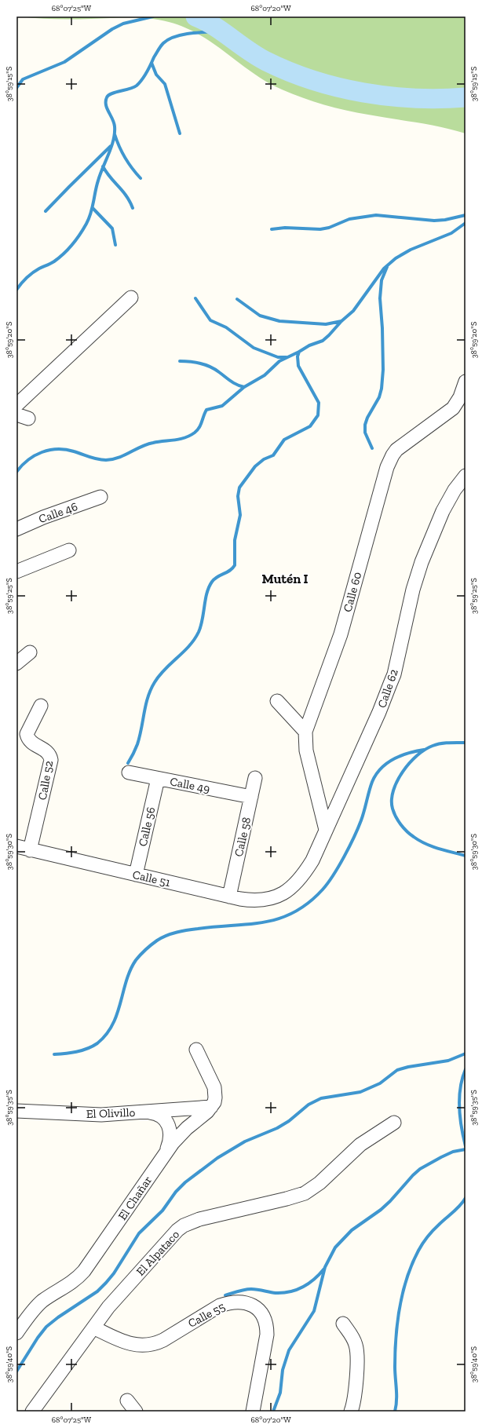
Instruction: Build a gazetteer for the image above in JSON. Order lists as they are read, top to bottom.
{
  "streets": {
    "street": [
      "Calle 46",
      "Calle 60",
      "Calle 62",
      "Calle 52",
      "Calle 49",
      "Calle 56",
      "Calle 58",
      "Calle 51",
      "El Olivillo",
      "El Chañar",
      "El Alpataco",
      "Calle 55"
    ]
  },
  "crossings": [
    ["Calle 60", "Calle 62"],
    ["Calle 62", "Calle 51"],
    ["Calle 52", "Calle 51"],
    ["Calle 49", "Calle 56"],
    ["Calle 49", "Calle 58"],
    ["Calle 56", "Calle 51"],
    ["Calle 58", "Calle 51"],
    ["El Olivillo", "El Chañar"],
    ["El Alpataco", "Calle 55"]
  ],
  "districts": ["Mutén I"],
  "coordinates": [
    "68°07'25\"W",
    "68°07'20\"W",
    "38°59'15\"S",
    "38°59'20\"S",
    "38°59'25\"S",
    "38°59'30\"S",
    "38°59'35\"S",
    "38°59'40\"S"
  ]
}
